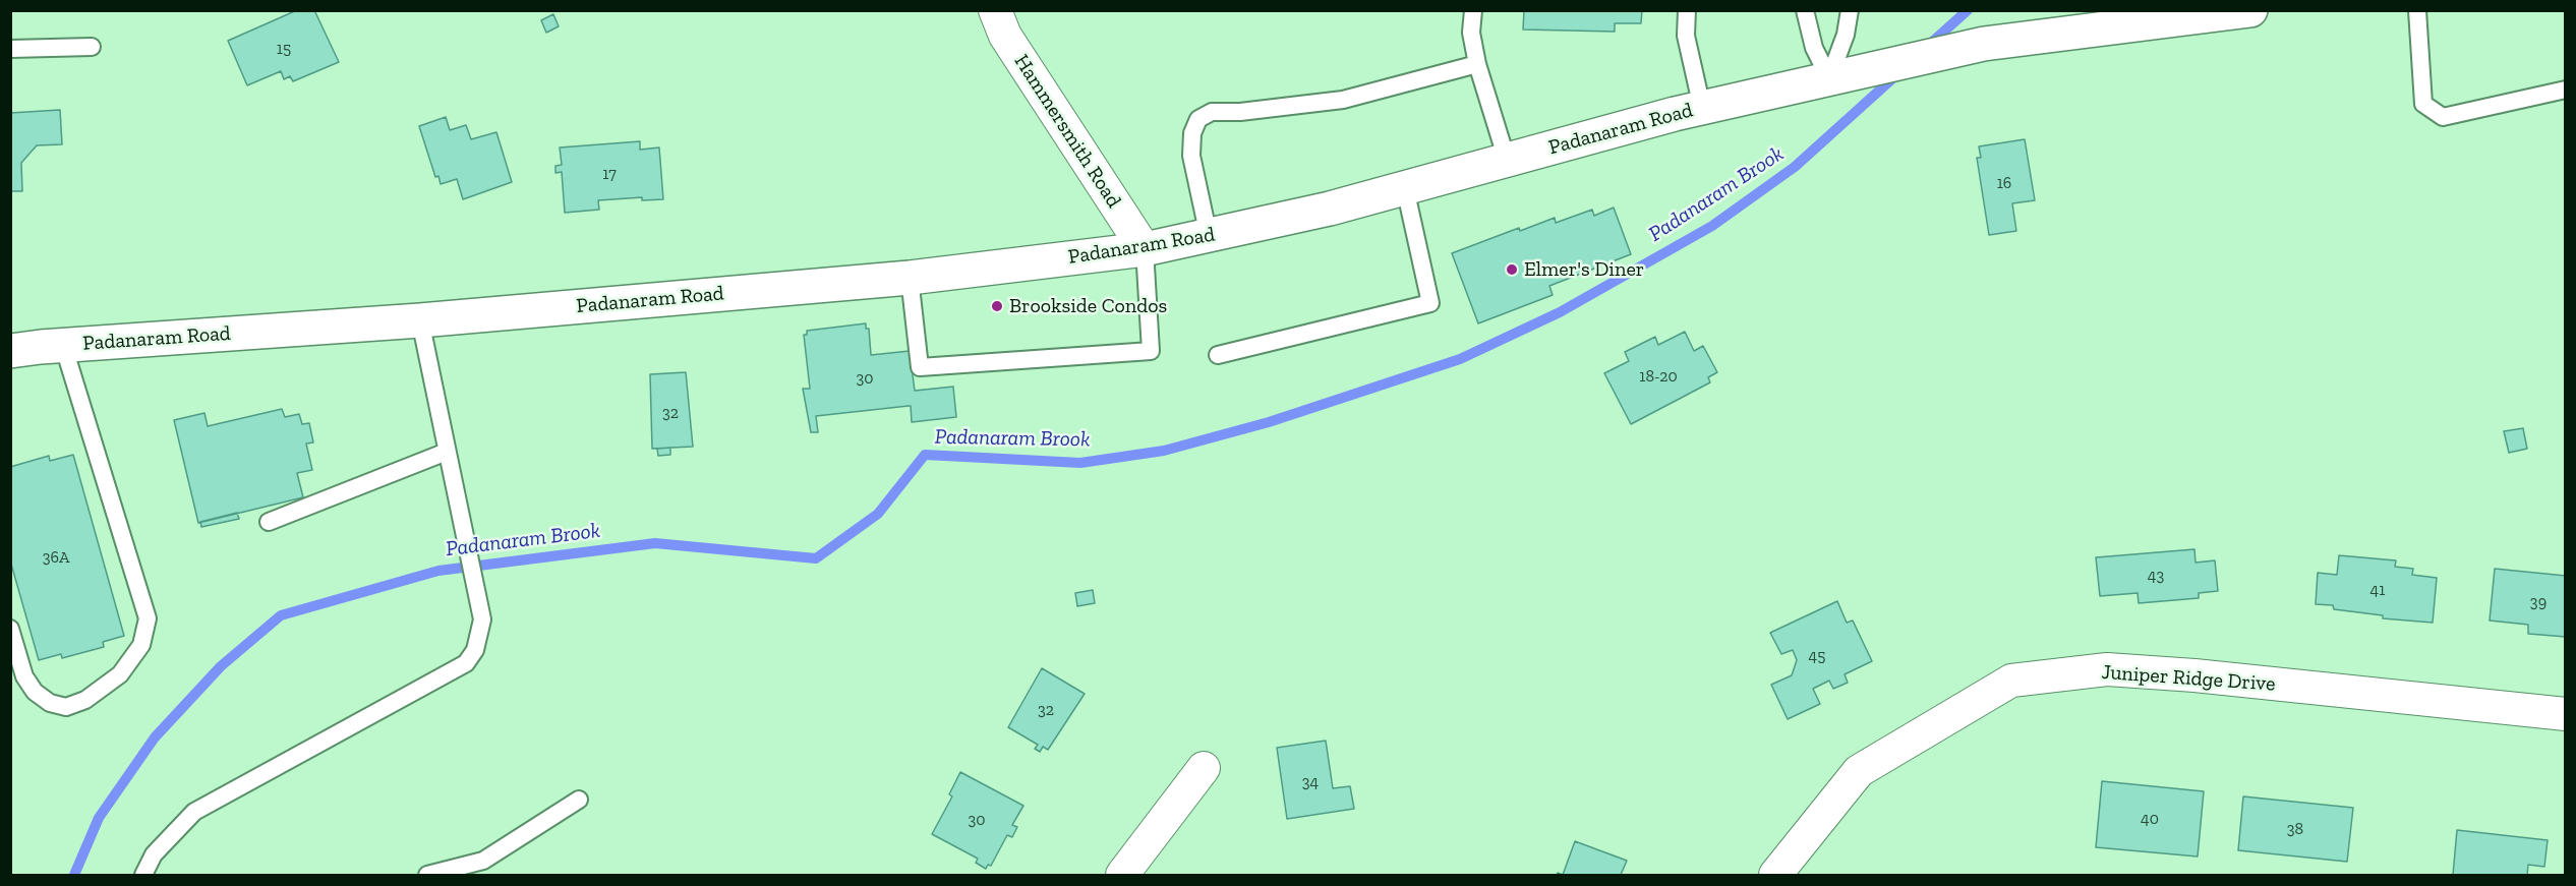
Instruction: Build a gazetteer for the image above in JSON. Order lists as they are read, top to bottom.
{
  "streets": {
    "main road": ["Padanaram Road"],
    "street": ["Hammersmith Road", "Juniper Ridge Drive"]
  },
  "crossings": [
    ["Padanaram Road", "Hammersmith Road"]
  ],
  "water": ["Padanaram Brook"],
  "places": ["Elmer's Diner", "Brookside Condos"],
  "house_numbers": [
    "15",
    "17",
    "16",
    "18-20",
    "30",
    "32",
    "36A",
    "43",
    "41",
    "39",
    "45",
    "32",
    "34",
    "40",
    "30",
    "38"
  ]
}
